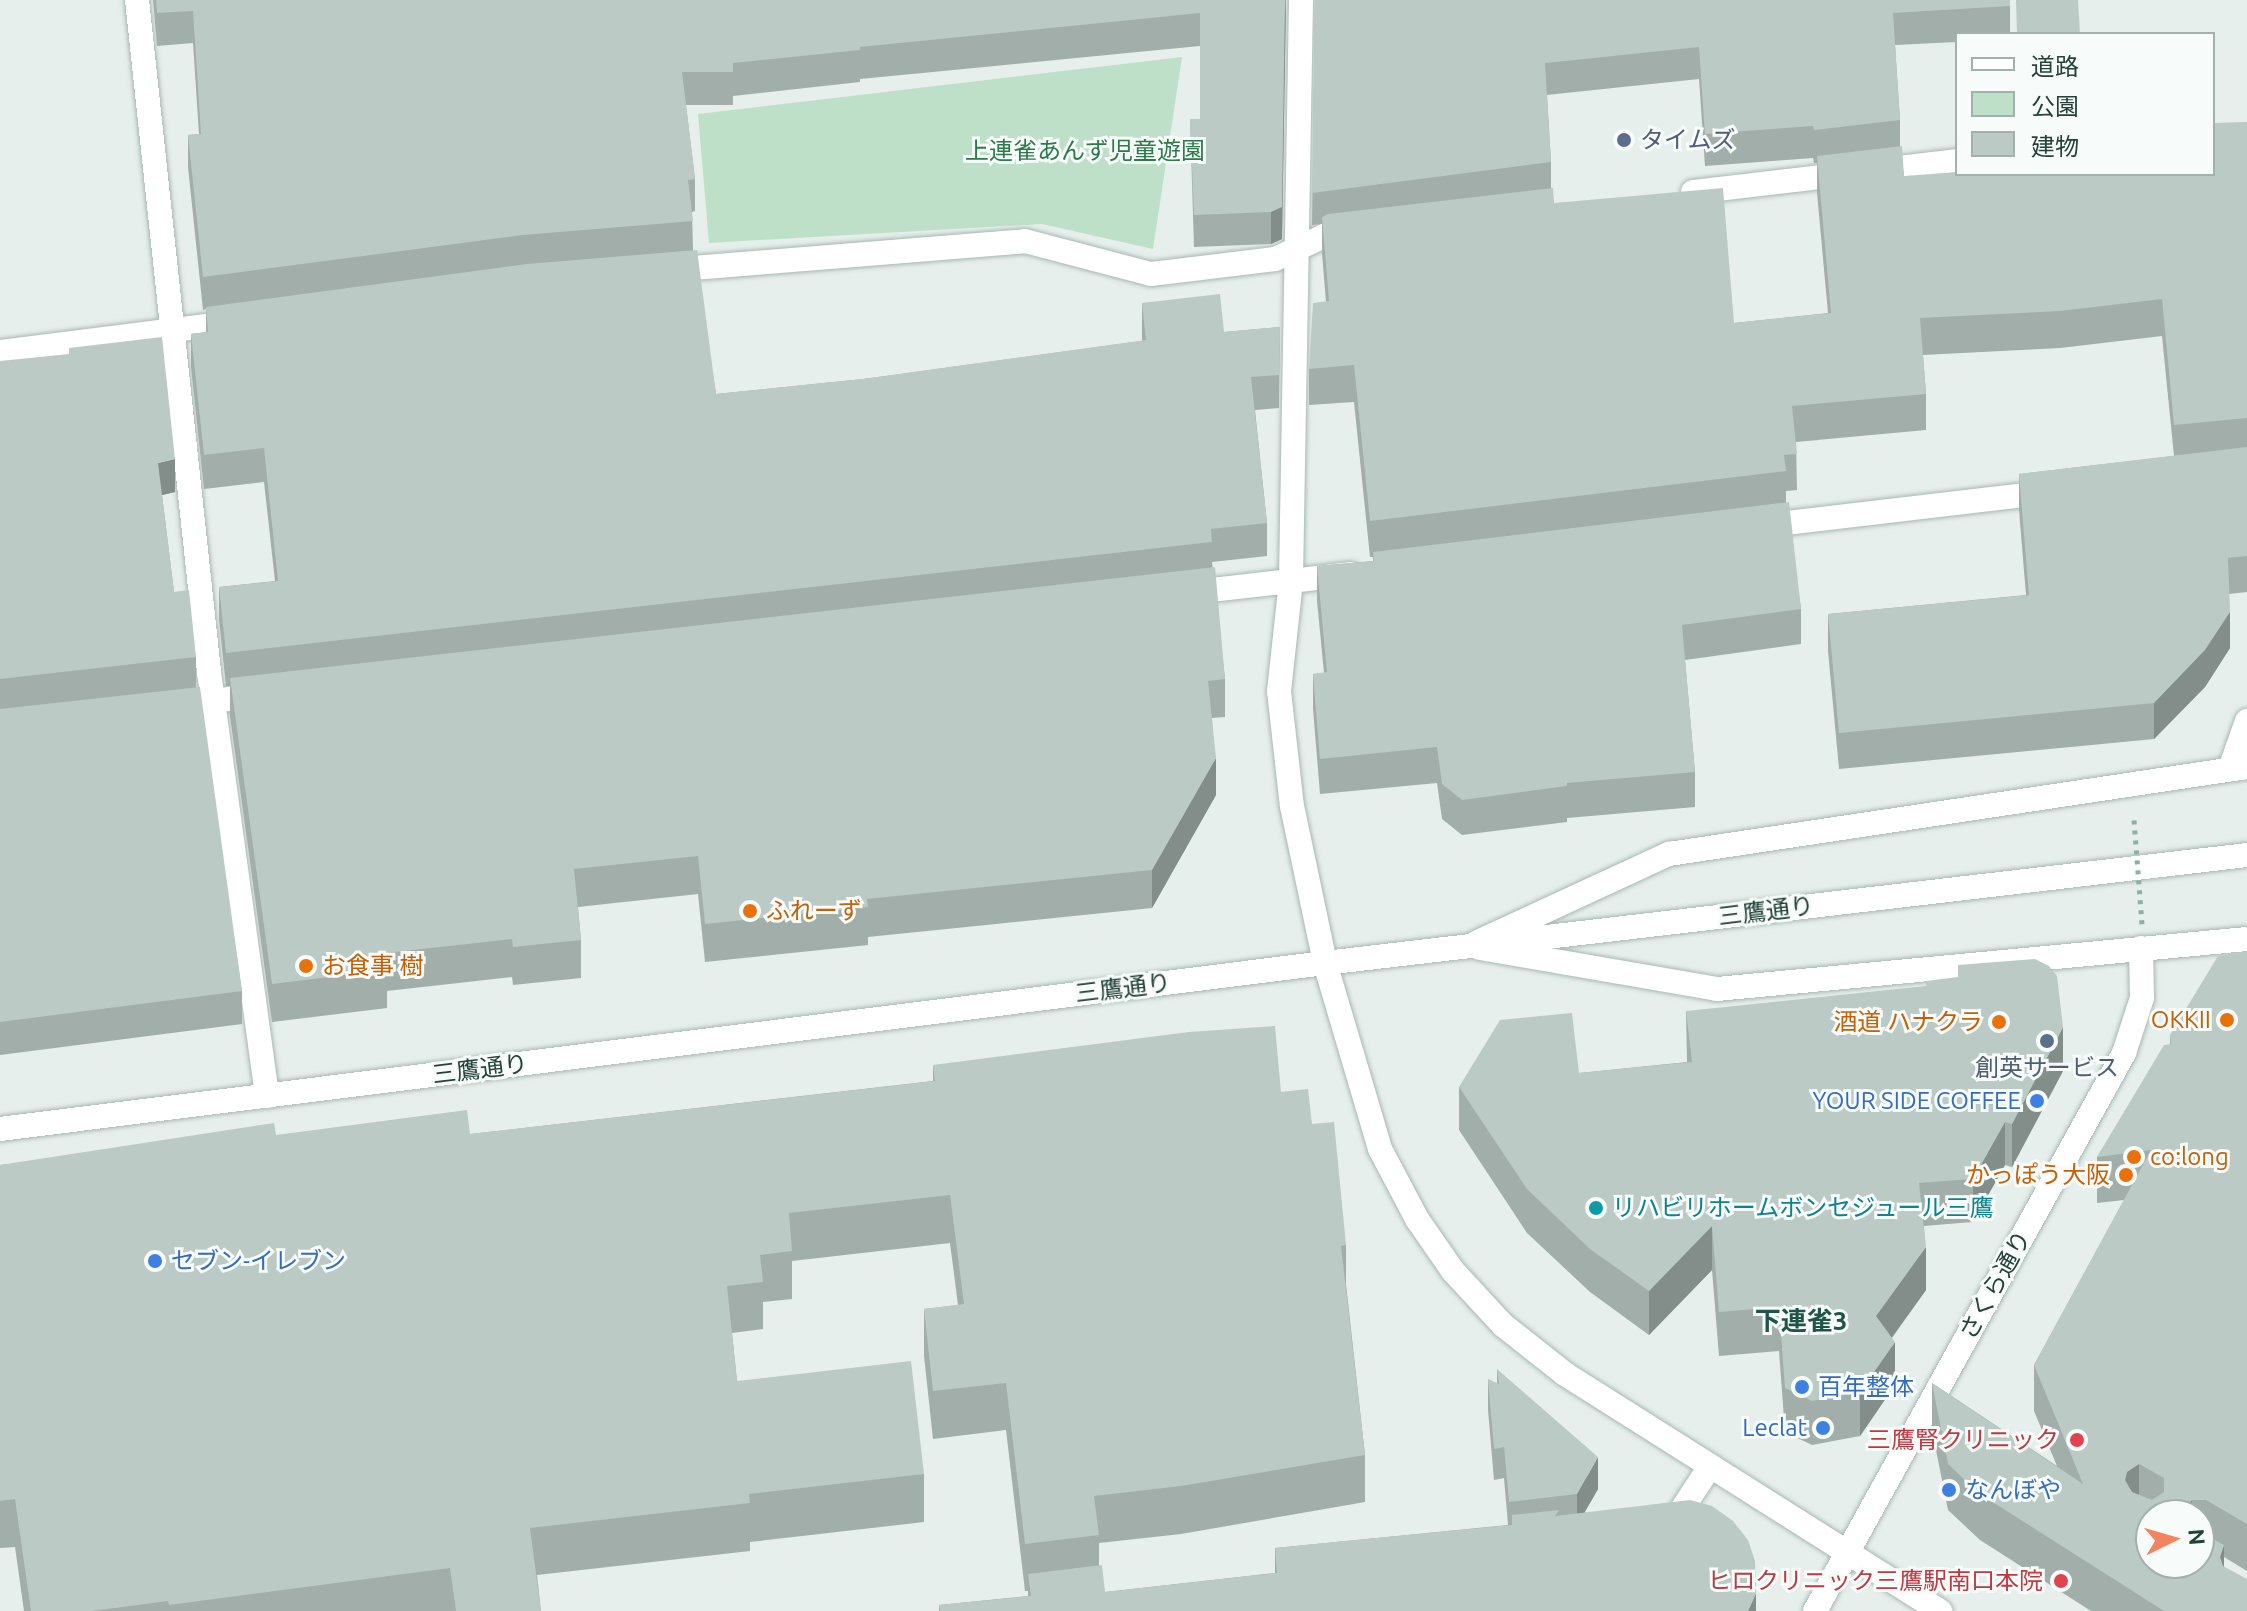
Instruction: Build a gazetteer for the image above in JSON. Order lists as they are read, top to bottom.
{
  "streets": {
    "street": ["三鷹通り", "さくら通り"]
  },
  "districts": ["下連雀3"],
  "parks": ["上連雀あんず児童遊園"],
  "places": [
    "タイムズ",
    "ふれーず",
    "お食事 樹",
    "OKKII",
    "酒道 ハナクラ",
    "創英サービス",
    "YOUR SIDE COFFEE",
    "co:long",
    "かっぽう大阪",
    "リハビリホームボンセジュール三鷹",
    "セブン-イレブン",
    "百年整体",
    "Leclat",
    "三鷹腎クリニック",
    "なんぼや",
    "ヒロクリニック三鷹駅南口本院"
  ],
  "legend": ["道路", "公園", "建物"],
  "north": "right"
}
